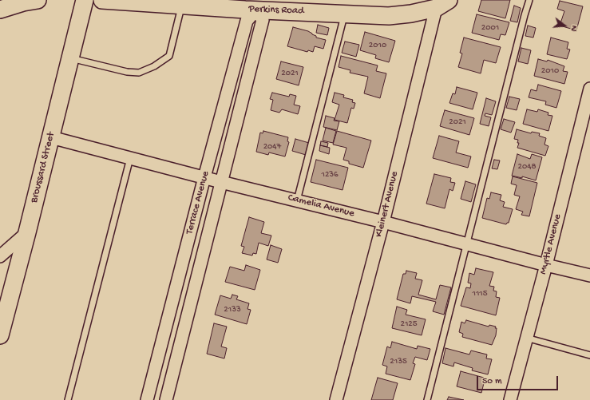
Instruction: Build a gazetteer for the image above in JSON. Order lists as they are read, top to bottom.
{
  "streets": {
    "street": [
      "Perkins Road",
      "Broussard Street",
      "Terrace Avenue",
      "Kleinert Avenue",
      "Camelia Avenue",
      "Myrtle Avenue"
    ]
  },
  "crossings": [
    ["Perkins Road", "Terrace Avenue"],
    ["Perkins Road", "Kleinert Avenue"],
    ["Broussard Street", "Camelia Avenue"],
    ["Terrace Avenue", "Camelia Avenue"],
    ["Kleinert Avenue", "Camelia Avenue"],
    ["Camelia Avenue", "Myrtle Avenue"]
  ],
  "house_numbers": [
    "2001",
    "2010",
    "2010",
    "2021",
    "2021",
    "2047",
    "2048",
    "1236",
    "1115",
    "2133",
    "2125",
    "2135"
  ],
  "scale_bar": "50 m",
  "north": "right"
}
